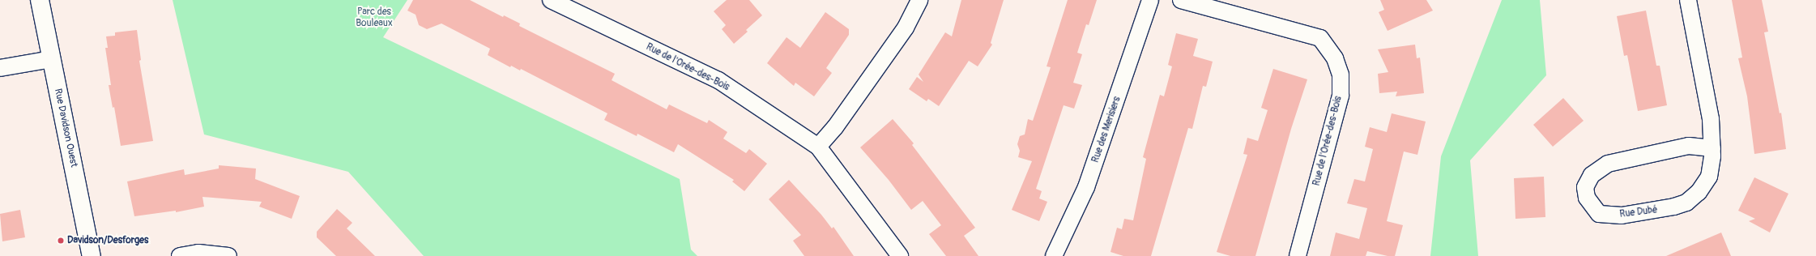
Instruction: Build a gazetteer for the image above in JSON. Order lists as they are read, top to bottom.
{
  "streets": {
    "street": [
      "Rue de l'Orée-des-Bois",
      "Rue Davidson Ouest",
      "Rue des Merisiers",
      "Rue Dubé"
    ]
  },
  "parks": ["Parc des Bouleaux"],
  "places": ["Davidson/Desforges"]
}
